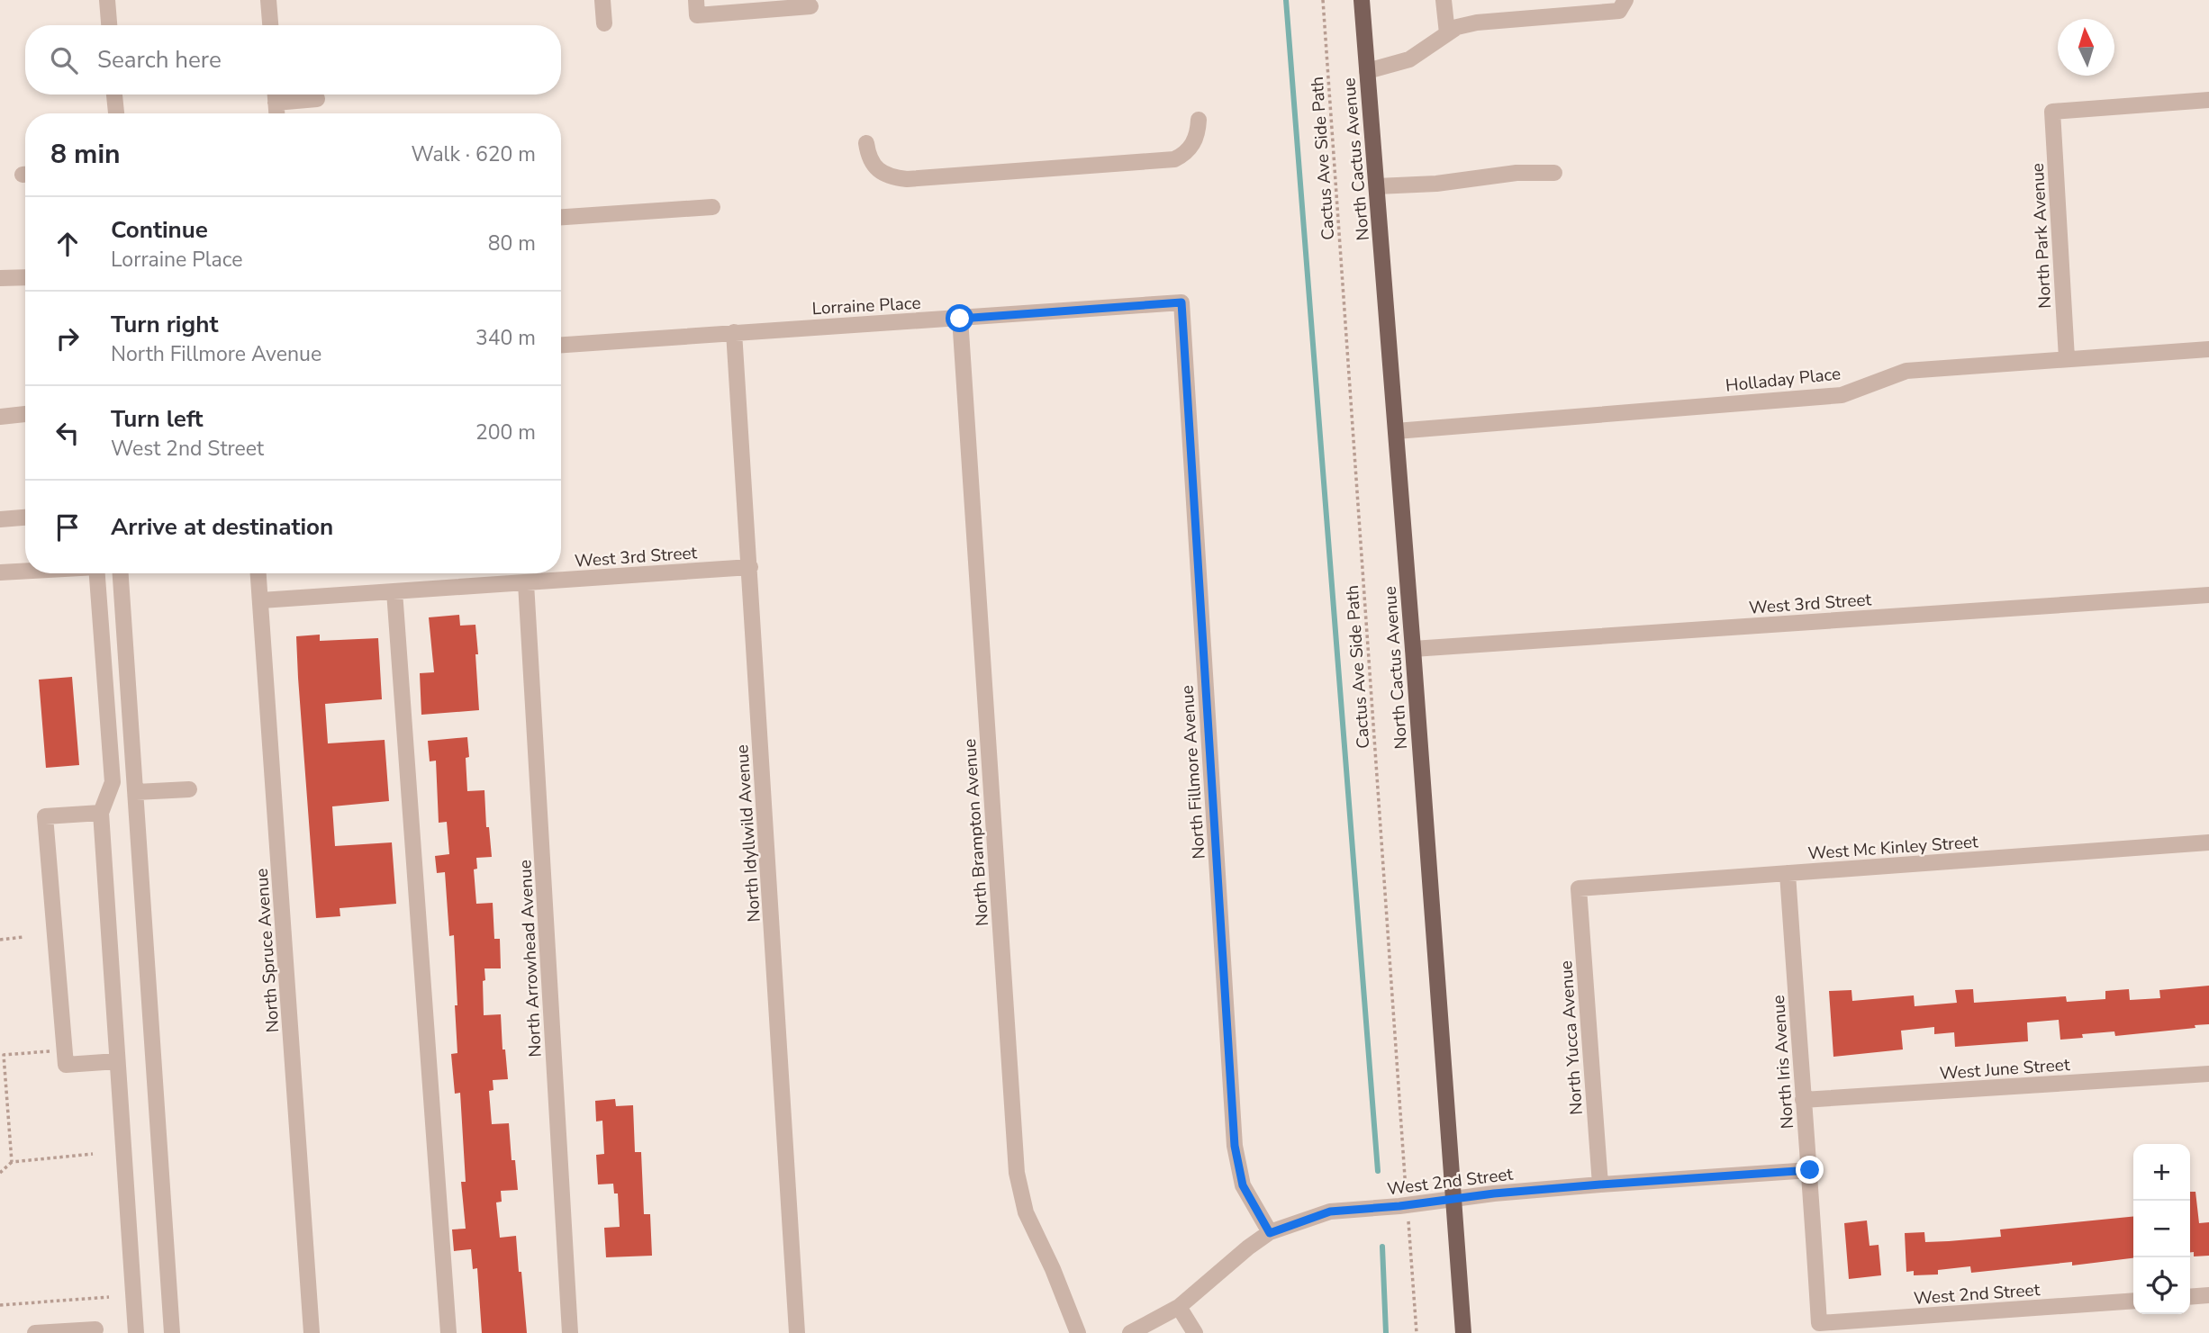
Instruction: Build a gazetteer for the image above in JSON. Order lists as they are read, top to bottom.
{
  "streets": {
    "main road": ["North Cactus Avenue"],
    "street": [
      "North Park Avenue",
      "Lorraine Place",
      "Holladay Place",
      "West 3rd Street",
      "North Fillmore Avenue",
      "North Brampton Avenue",
      "North Idyllwild Avenue",
      "West Mc Kinley Street",
      "North Spruce Avenue",
      "North Arrowhead Avenue",
      "North Yucca Avenue",
      "North Iris Avenue",
      "West June Street",
      "West 2nd Street"
    ],
    "path": ["Cactus Ave Side Path"]
  },
  "crossings": [
    ["Cactus Ave Side Path", "West 2nd Street"],
    ["North Cactus Avenue", "Holladay Place"],
    ["North Cactus Avenue", "West 3rd Street"],
    ["North Cactus Avenue", "West 2nd Street"],
    ["North Park Avenue", "Holladay Place"],
    ["Lorraine Place", "North Fillmore Avenue"],
    ["Lorraine Place", "North Brampton Avenue"],
    ["Lorraine Place", "North Idyllwild Avenue"],
    ["West 3rd Street", "North Idyllwild Avenue"],
    ["West 3rd Street", "North Spruce Avenue"],
    ["West 3rd Street", "North Arrowhead Avenue"],
    ["North Fillmore Avenue", "West 2nd Street"],
    ["West Mc Kinley Street", "North Yucca Avenue"],
    ["West Mc Kinley Street", "North Iris Avenue"],
    ["North Yucca Avenue", "West 2nd Street"],
    ["North Iris Avenue", "West June Street"],
    ["North Iris Avenue", "West 2nd Street"]
  ],
  "north": "top",
  "page": {
    "search": "Search here",
    "heading": ["8 min", "Walk · 620 m"],
    "list": [
      ["Continue", "Lorraine Place", "80 m"],
      ["Turn right", "North Fillmore Avenue", "340 m"],
      ["Turn left", "West 2nd Street", "200 m"],
      "Arrive at destination"
    ],
    "map_buttons": ["+", "−"]
  }
}
